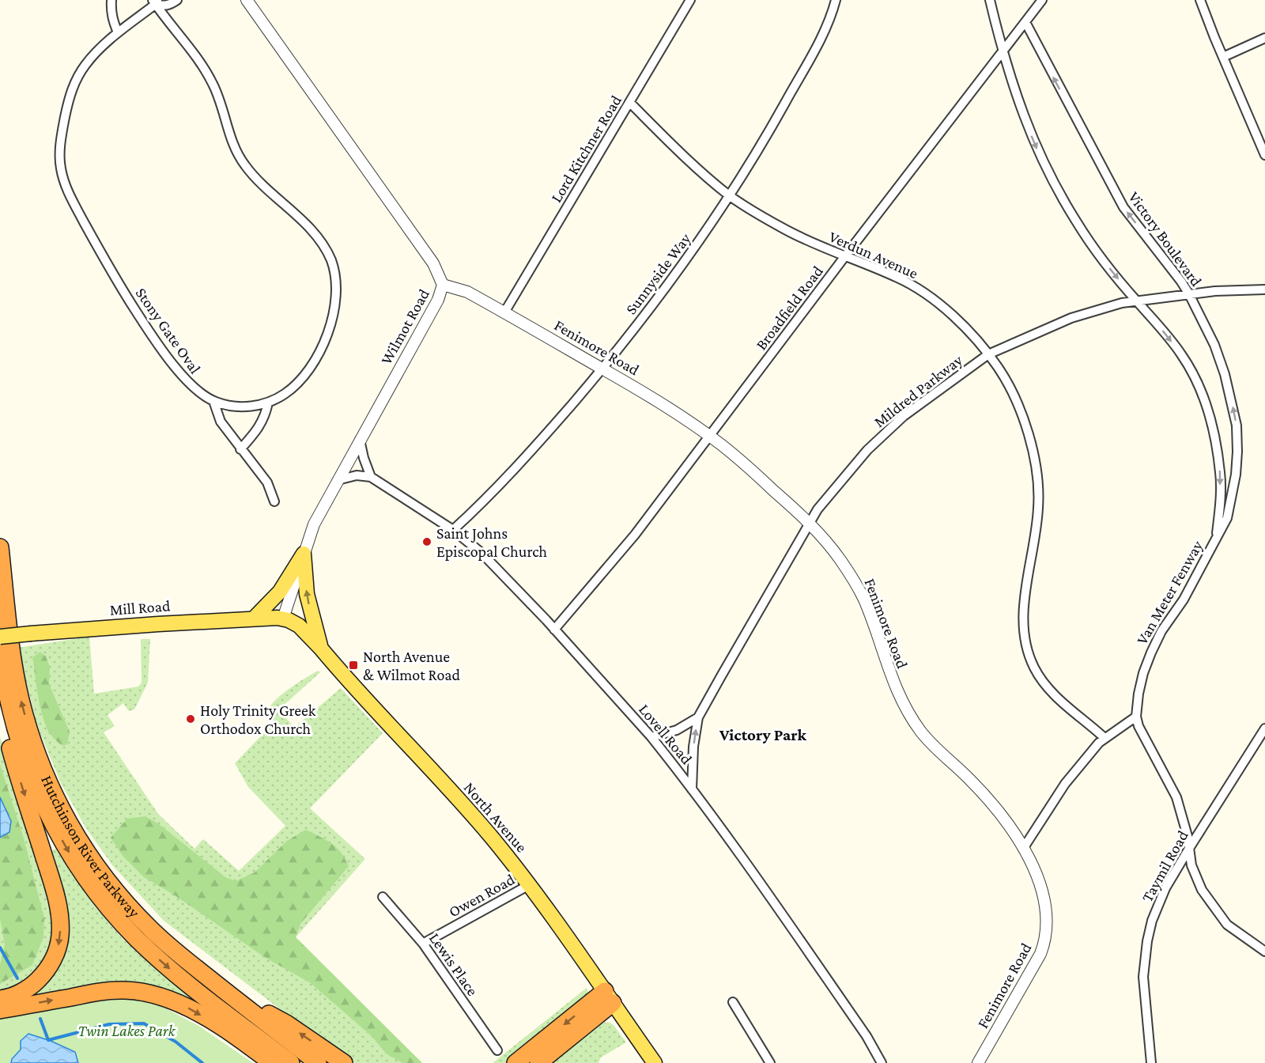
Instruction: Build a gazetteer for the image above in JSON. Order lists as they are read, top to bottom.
{
  "streets": {
    "highway": ["Hutchinson River Parkway"],
    "main road": ["Mill Road", "North Avenue"],
    "street": [
      "Lord Kitchner Road",
      "Victory Boulevard",
      "Verdun Avenue",
      "Sunnyside Way",
      "Broadfield Road",
      "Wilmot Road",
      "Stony Gate Oval",
      "Fenimore Road",
      "Mildred Parkway",
      "Van Meter Fenway",
      "Lovell Road",
      "Taymil Road",
      "Owen Road",
      "Lewis Place"
    ]
  },
  "crossings": [
    ["Lord Kitchner Road", "Verdun Avenue"],
    ["Lord Kitchner Road", "Fenimore Road"],
    ["Victory Boulevard", "Broadfield Road"],
    ["Victory Boulevard", "Mildred Parkway"],
    ["Victory Boulevard", "Van Meter Fenway"],
    ["Verdun Avenue", "Sunnyside Way"],
    ["Verdun Avenue", "Broadfield Road"],
    ["Verdun Avenue", "Mildred Parkway"],
    ["Sunnyside Way", "Fenimore Road"],
    ["Sunnyside Way", "Lovell Road"],
    ["Broadfield Road", "Fenimore Road"],
    ["Broadfield Road", "Lovell Road"],
    ["Wilmot Road", "Fenimore Road"],
    ["Wilmot Road", "Mill Road"],
    ["Wilmot Road", "North Avenue"],
    ["Fenimore Road", "Mildred Parkway"],
    ["Mildred Parkway", "Van Meter Fenway"],
    ["Mildred Parkway", "Lovell Road"],
    ["Mill Road", "North Avenue"],
    ["North Avenue", "Owen Road"],
    ["Owen Road", "Lewis Place"]
  ],
  "one_way": ["Van Meter Fenway"],
  "districts": ["Victory Park"],
  "parks": ["Twin Lakes Park"],
  "places": {
    "other": ["Saint Johns Episcopal Church", "Holy Trinity Greek Orthodox Church"],
    "transit": ["North Avenue & Wilmot Road"]
  }
}
